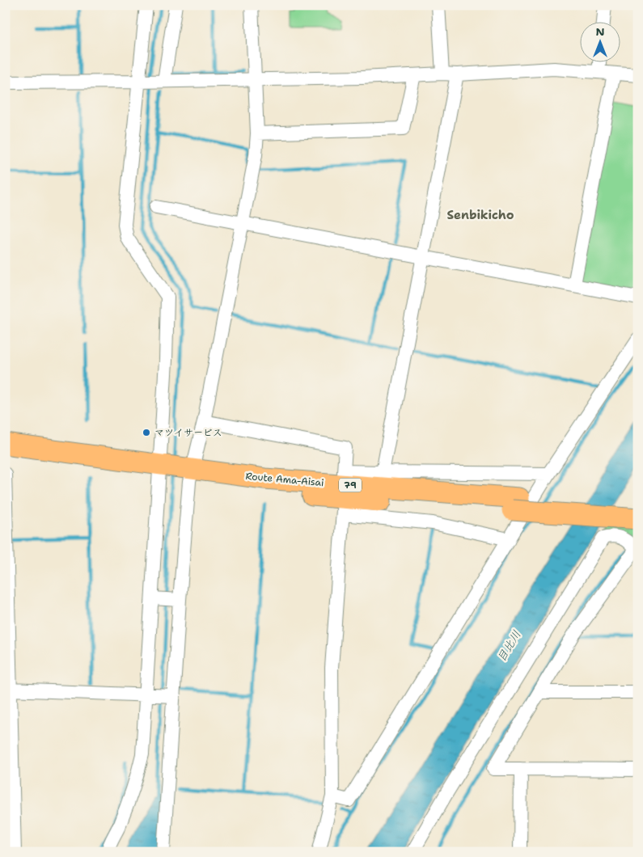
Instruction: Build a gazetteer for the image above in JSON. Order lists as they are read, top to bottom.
{
  "streets": {
    "main road": ["Route Ama-Aisai", "79"]
  },
  "districts": ["Senbikicho"],
  "water": ["目比川"],
  "places": ["マツイサービス"],
  "north": "top"
}
